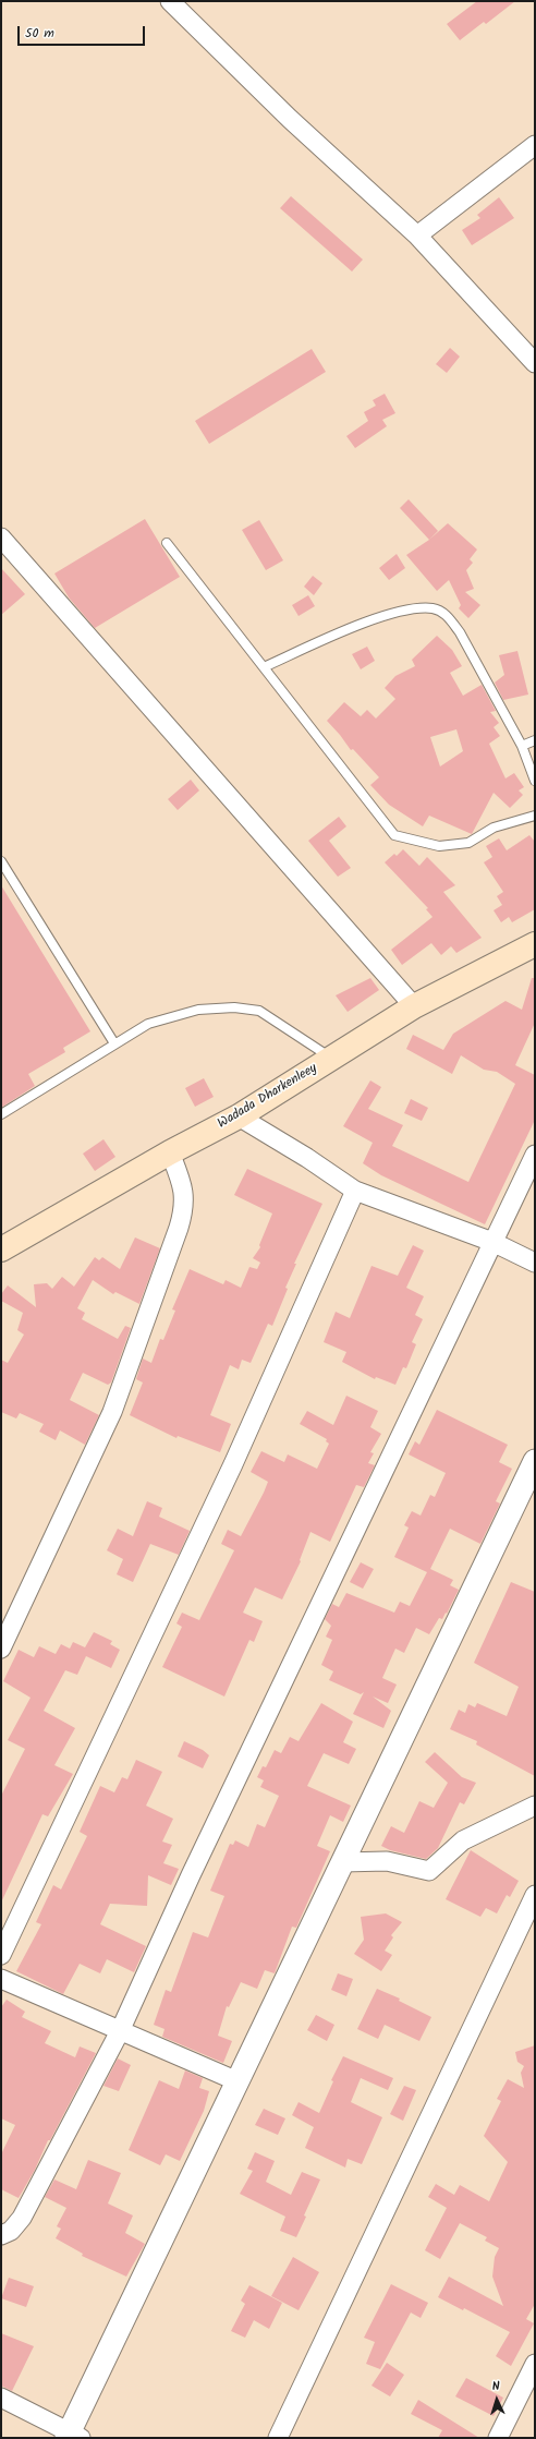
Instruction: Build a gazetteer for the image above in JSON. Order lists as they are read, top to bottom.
{
  "streets": {
    "main road": ["Wadada Dharkenleey"]
  },
  "scale_bar": "50 m",
  "north": "top"
}
